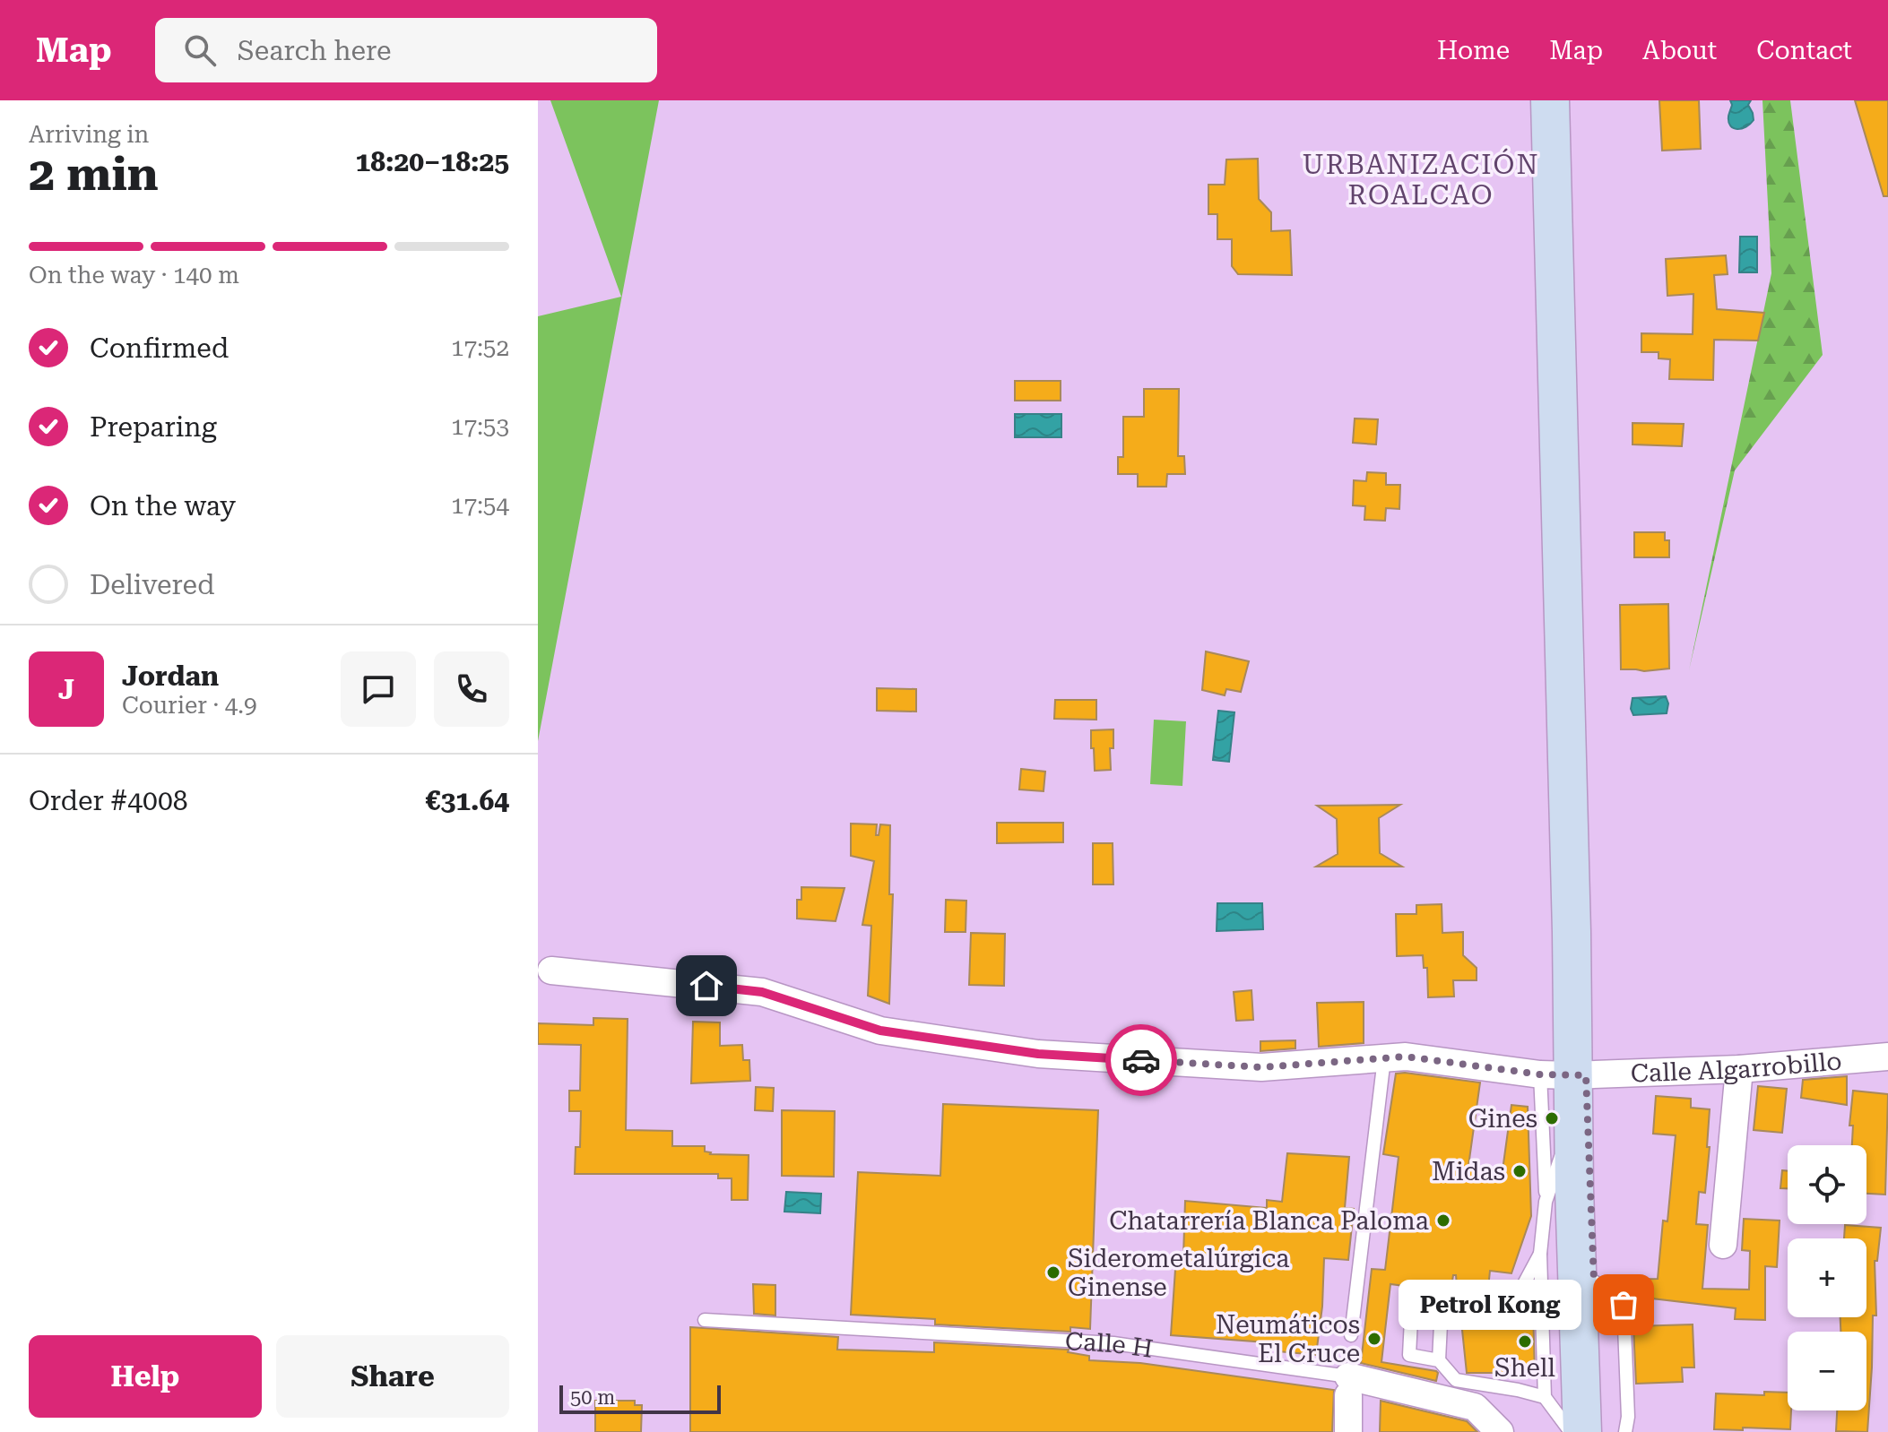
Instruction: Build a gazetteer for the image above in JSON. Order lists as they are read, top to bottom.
{
  "streets": {
    "street": ["Calle Algarrobillo", "Calle H"]
  },
  "districts": ["URBANIZACIÓN ROALCAO"],
  "places": [
    "Gines",
    "Midas",
    "Chatarrería Blanca Paloma",
    "Siderometalúrgica Ginense",
    "Petrol Kong",
    "Neumáticos El Cruce",
    "Shell"
  ],
  "scale_bar": "50 m",
  "page": {
    "header": "Map",
    "search": "Search here",
    "nav": [
      "Home",
      "Map",
      "About",
      "Contact"
    ],
    "heading": ["2 min", "Arriving in", "18:20–18:25"],
    "panel": [
      "Jordan",
      "Courier · 4.9",
      "Order #4008",
      "€31.64"
    ],
    "bar": "On the way · 140 m",
    "list": [
      ["Confirmed", "17:52"],
      ["Preparing", "17:53"],
      ["On the way", "17:54"],
      "Delivered"
    ],
    "round": "J",
    "map_buttons": ["+", "−"],
    "bubble": "Petrol Kong",
    "buttons": ["Help", "Share"],
    "scale": "50 m"
  }
}
